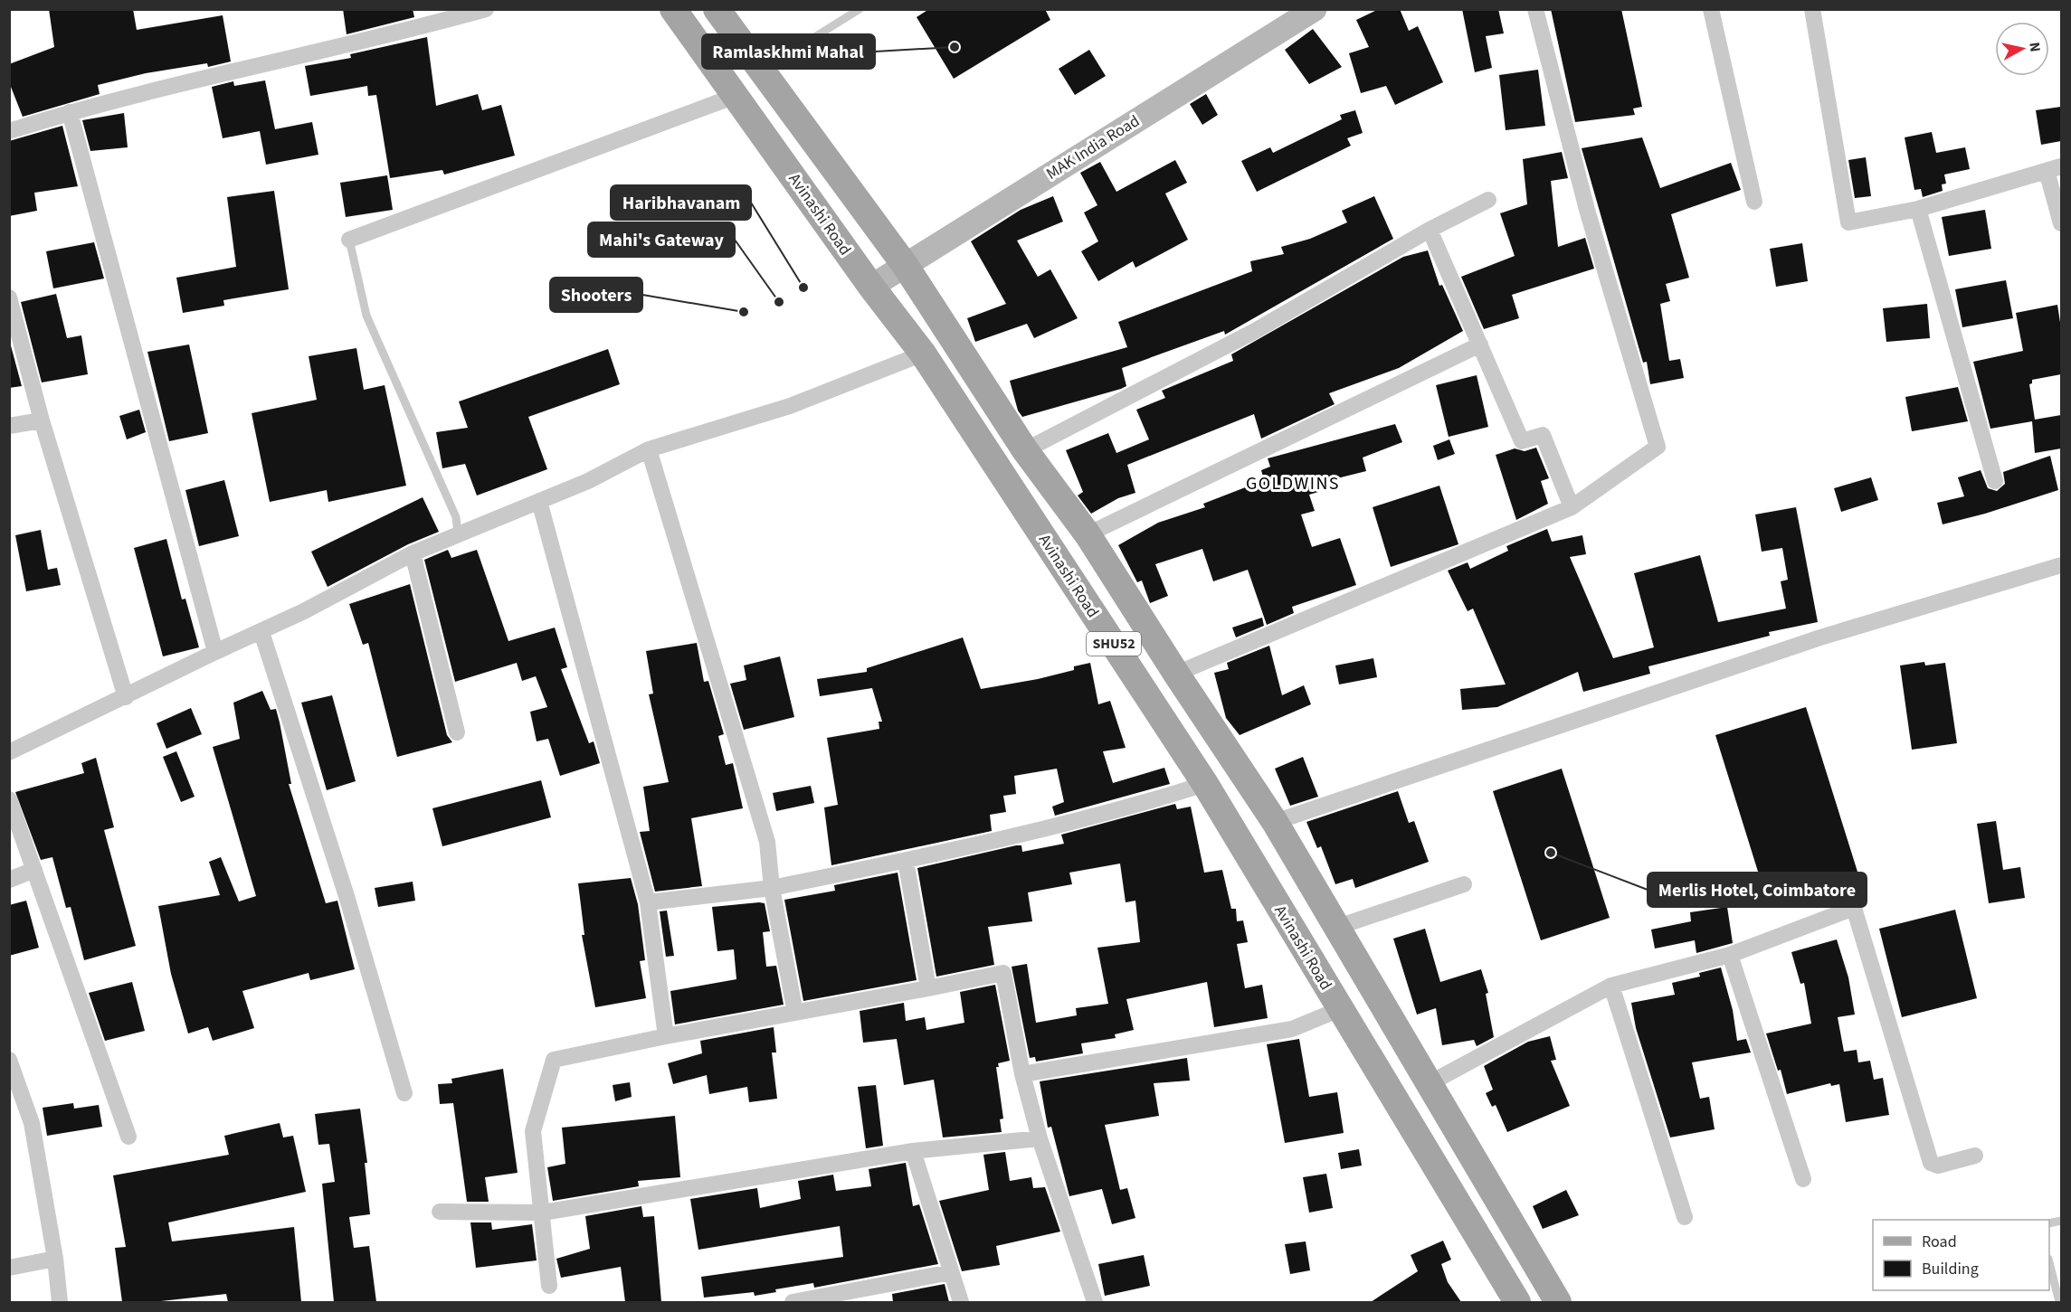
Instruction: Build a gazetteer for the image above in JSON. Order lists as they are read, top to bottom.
{
  "streets": {
    "main road": ["Avinashi Road", "SHU52"],
    "street": ["MAK India Road"]
  },
  "crossings": [
    ["MAK India Road", "Avinashi Road"],
    ["MAK India Road", "SHU52"]
  ],
  "districts": ["GOLDWINS"],
  "places": [
    "Ramlaskhmi Mahal",
    "Haribhavanam",
    "Mahi's Gateway",
    "Shooters",
    "Merlis Hotel, Coimbatore"
  ],
  "legend": ["Road", "Building"],
  "north": "right"
}
